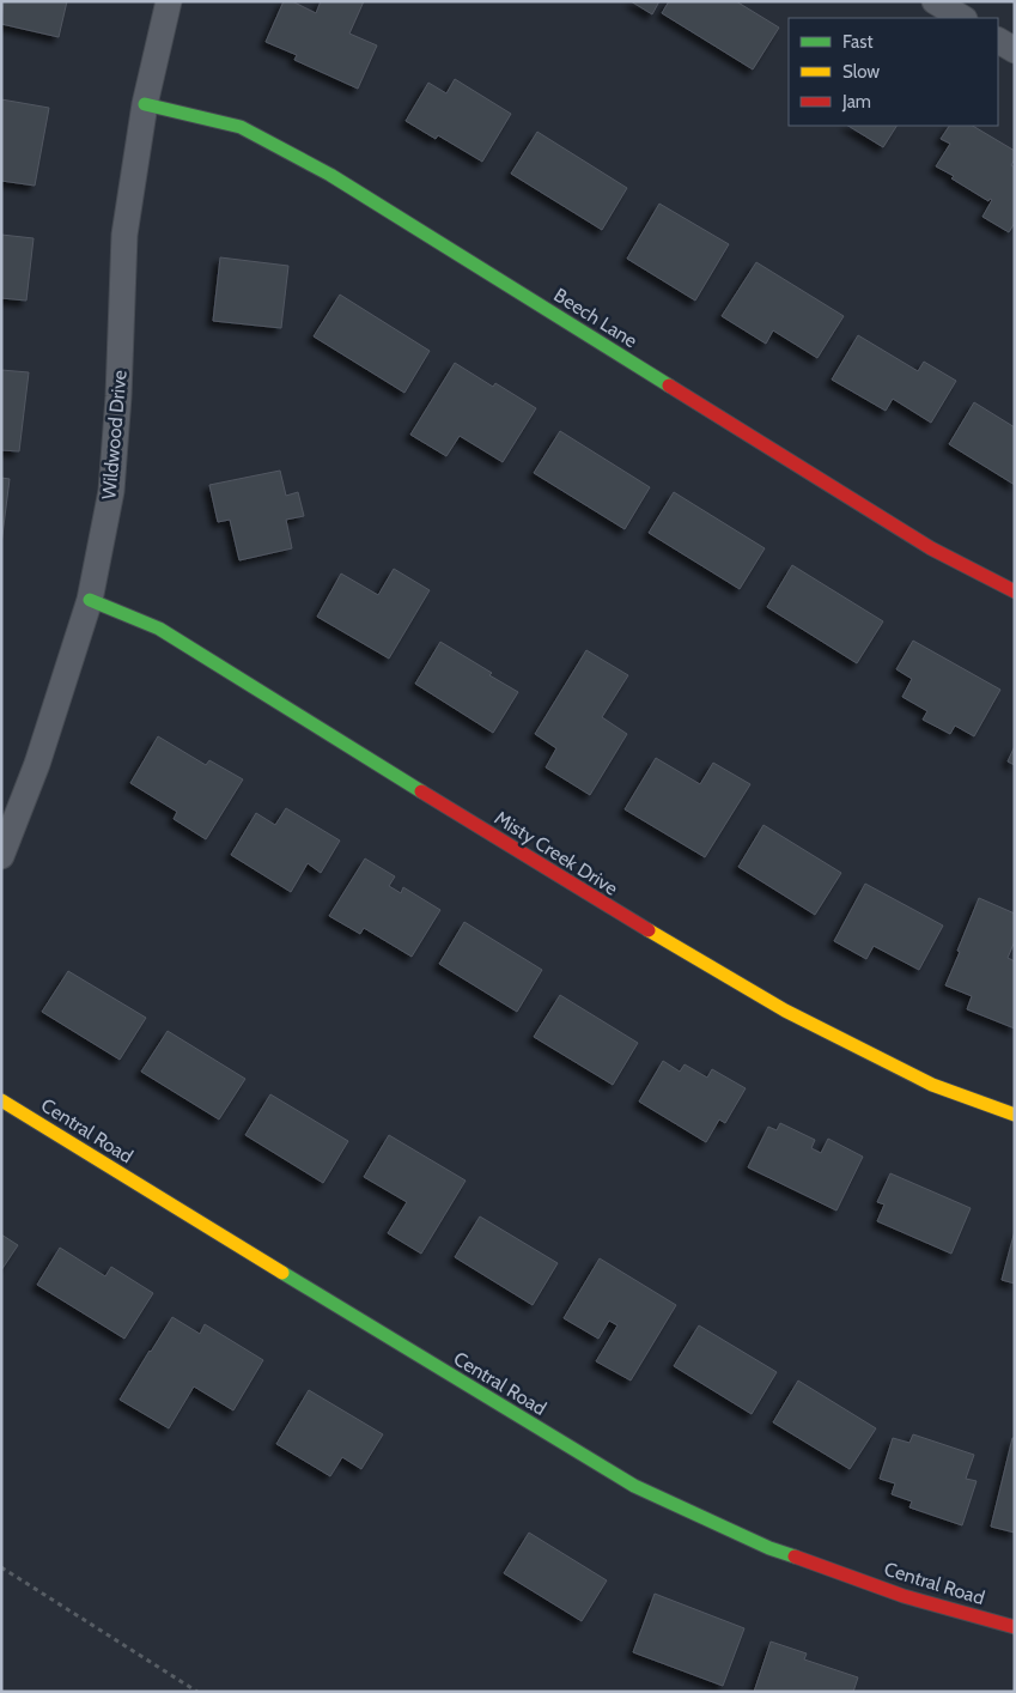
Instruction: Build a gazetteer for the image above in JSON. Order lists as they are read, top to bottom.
{
  "streets": {
    "street": [
      "Beech Lane",
      "Wildwood Drive",
      "Misty Creek Drive",
      "Central Road"
    ]
  },
  "crossings": [
    ["Beech Lane", "Wildwood Drive"],
    ["Wildwood Drive", "Misty Creek Drive"]
  ],
  "legend": ["Fast", "Slow", "Jam"]
}
